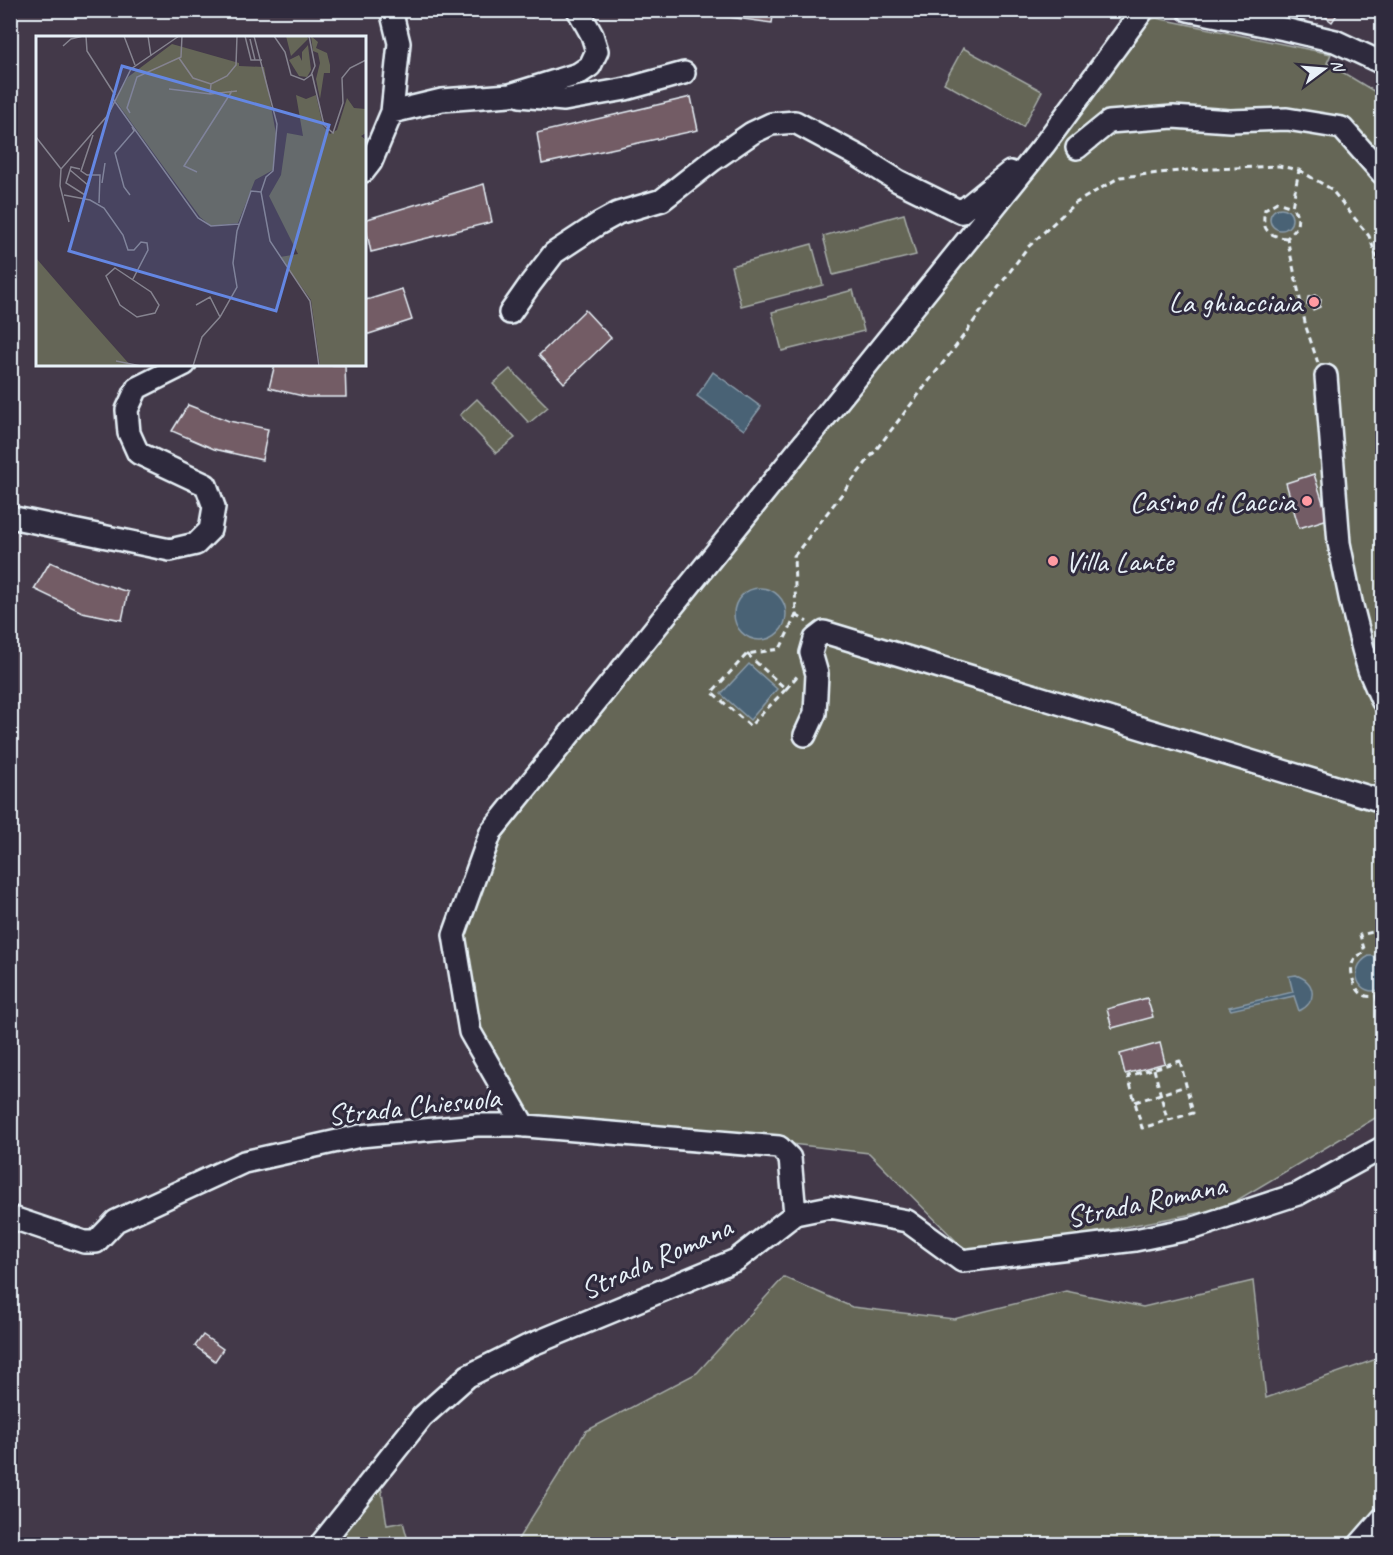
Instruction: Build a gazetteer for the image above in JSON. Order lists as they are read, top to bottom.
{
  "streets": {
    "street": ["Strada Chiesuola", "Strada Romana"]
  },
  "crossings": [
    ["Strada Chiesuola", "Strada Romana"]
  ],
  "places": ["La ghiacciaia", "Casino di Caccia", "Villa Lante"],
  "north": "right"
}
